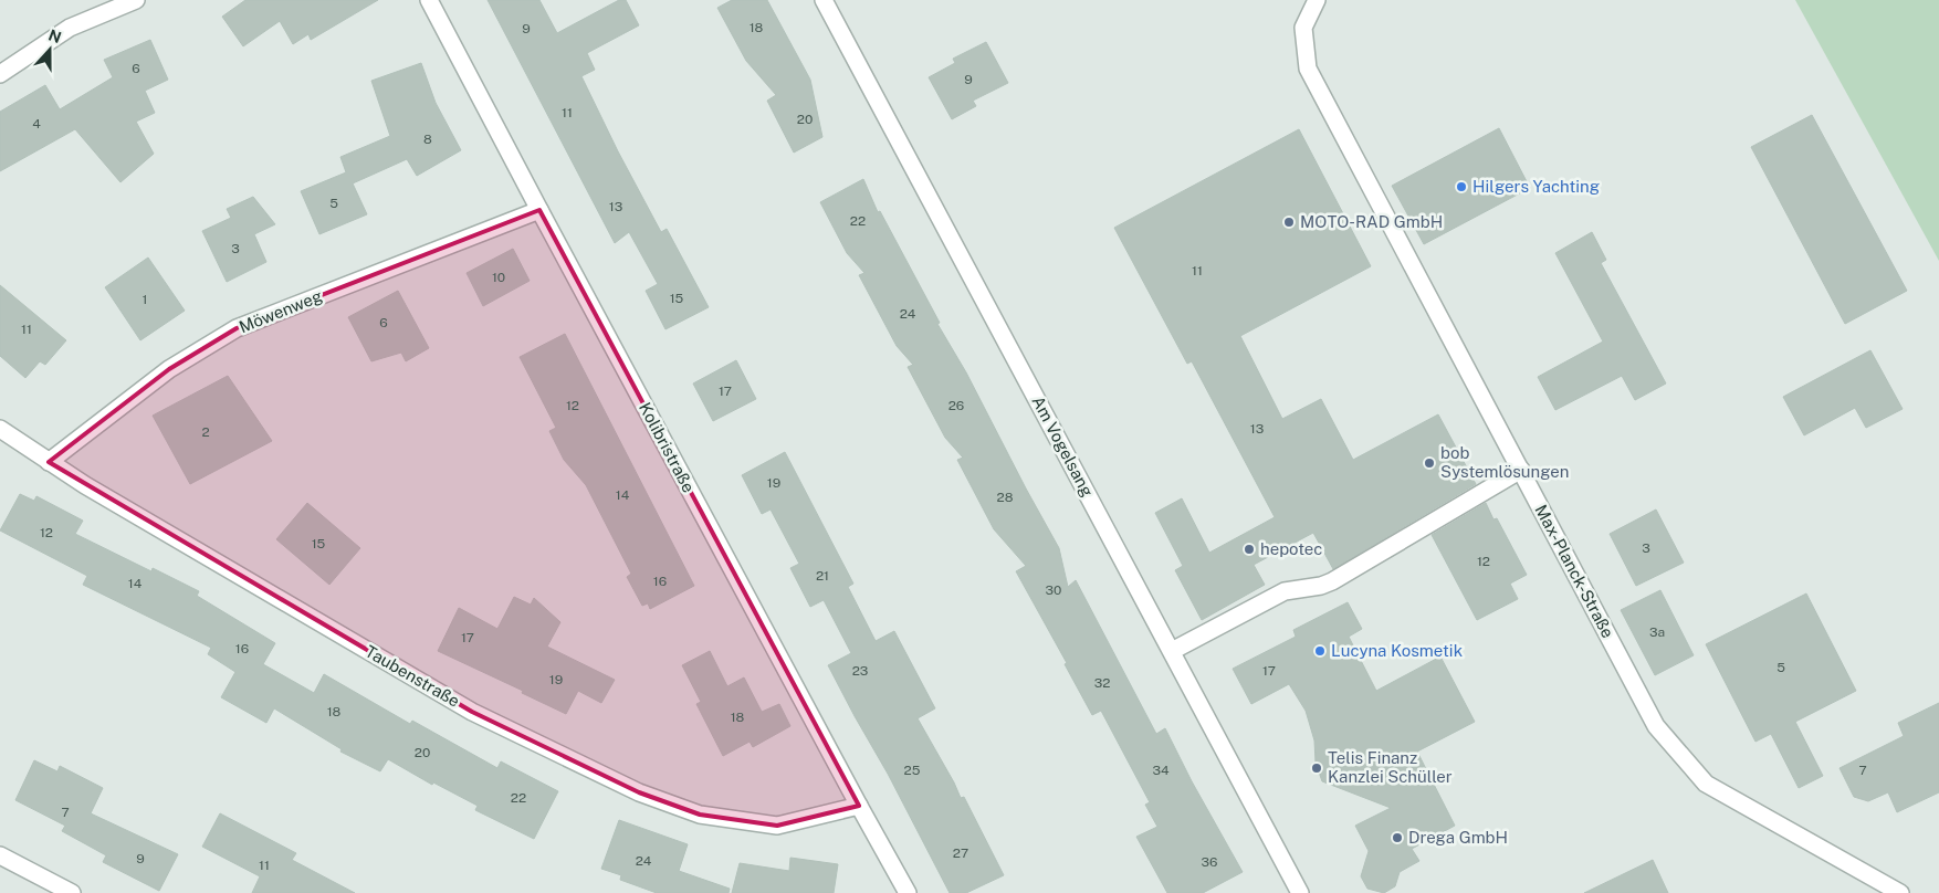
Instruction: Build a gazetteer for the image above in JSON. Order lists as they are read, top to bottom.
{
  "streets": {
    "street": [
      "Möwenweg",
      "Am Vogelsang",
      "Kolibristraße",
      "Max-Planck-Straße",
      "Taubenstraße"
    ]
  },
  "crossings": [
    ["Möwenweg", "Kolibristraße"],
    ["Möwenweg", "Taubenstraße"],
    ["Kolibristraße", "Taubenstraße"]
  ],
  "places": [
    "Hilgers Yachting",
    "MOTO-RAD GmbH",
    "bob Systemlösungen",
    "hepotec",
    "Lucyna Kosmetik",
    "Telis Finanz Kanzlei Schüller",
    "Drega GmbH"
  ],
  "house_numbers": [
    "18",
    "9",
    "6",
    "9",
    "11",
    "20",
    "4",
    "8",
    "5",
    "13",
    "22",
    "3",
    "11",
    "10",
    "15",
    "1",
    "24",
    "6",
    "11",
    "17",
    "12",
    "26",
    "13",
    "2",
    "19",
    "14",
    "28",
    "12",
    "15",
    "3",
    "12",
    "21",
    "16",
    "14",
    "30",
    "3a",
    "17",
    "16",
    "5",
    "23",
    "17",
    "19",
    "32",
    "18",
    "18",
    "20",
    "25",
    "34",
    "7",
    "22",
    "7",
    "27",
    "9",
    "24",
    "36",
    "11"
  ],
  "north": "top"
}
